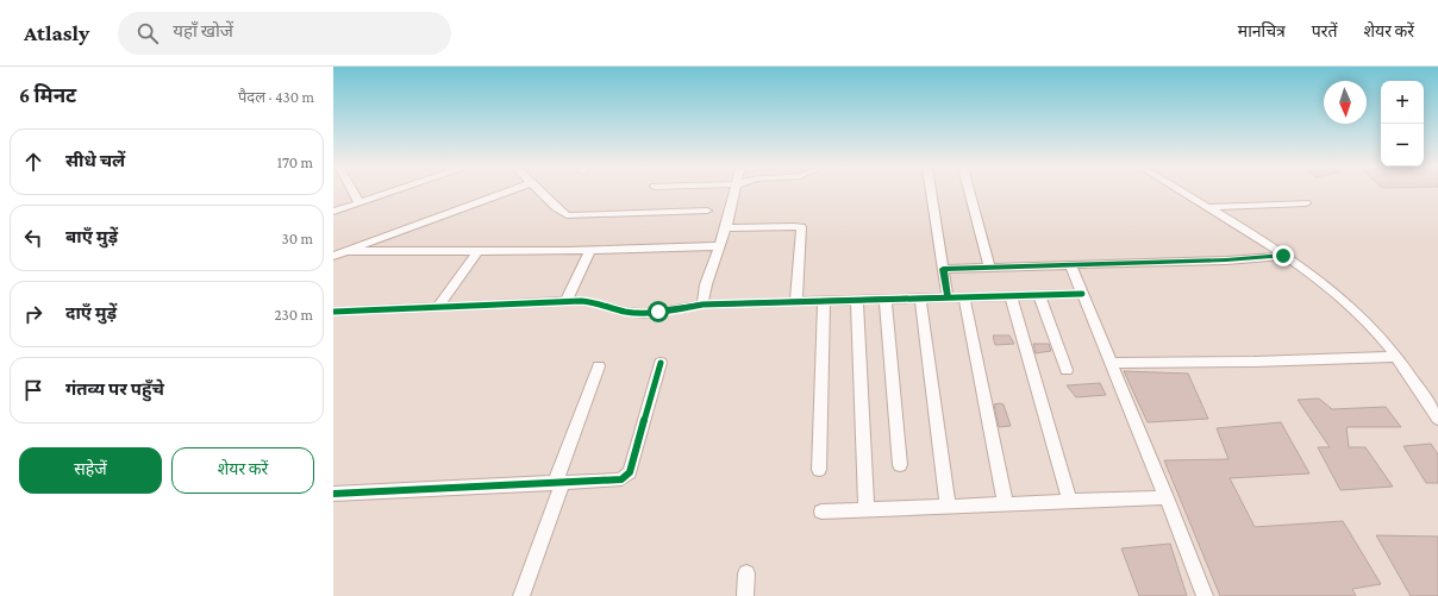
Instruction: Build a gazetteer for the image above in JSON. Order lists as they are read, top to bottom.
{
  "north": "bottom",
  "page": {
    "header": "Atlasly",
    "search": "यहाँ खोजें",
    "nav": ["मानचित्र", "परतें", "शेयर करें"],
    "heading": ["6 मिनट", "पैदल · 430 m"],
    "map_buttons": ["+", "−"],
    "list": [
      ["सीधे चलें", "170 m"],
      ["बाएँ मुड़ें", "30 m"],
      ["दाएँ मुड़ें", "230 m"],
      "गंतव्य पर पहुँचे"
    ],
    "buttons": ["सहेजें", "शेयर करें"]
  }
}
